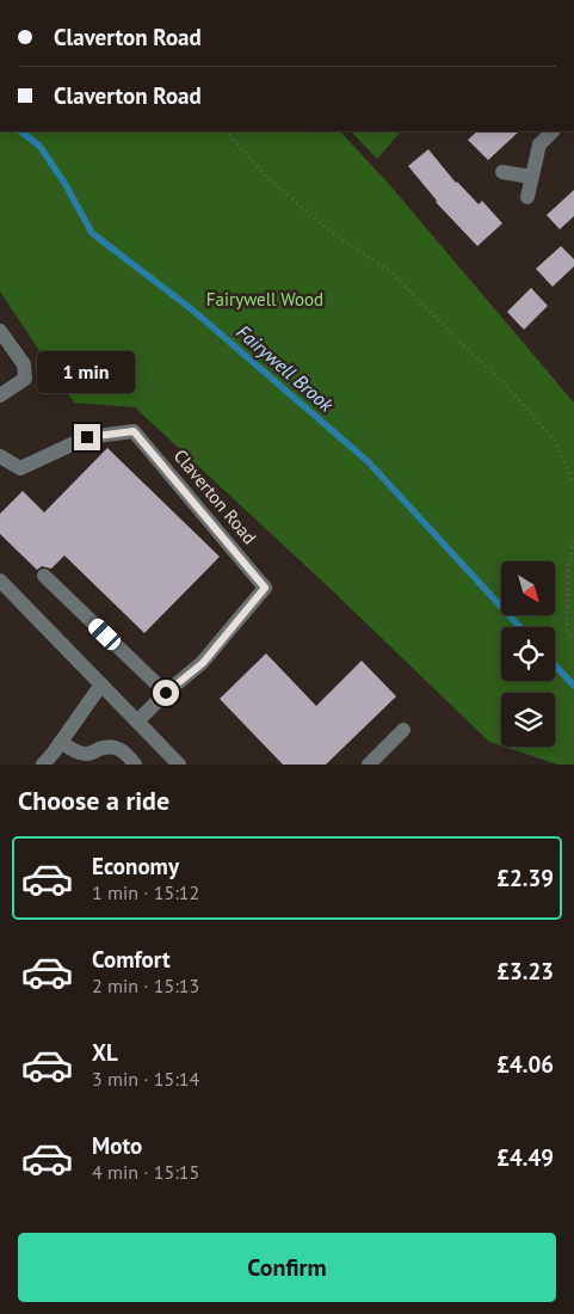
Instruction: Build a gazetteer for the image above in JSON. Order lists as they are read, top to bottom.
{
  "streets": {
    "street": ["Claverton Road"]
  },
  "water": ["Fairywell Brook"],
  "parks": ["Fairywell Wood"],
  "north": "bottom right",
  "page": {
    "banner": ["Claverton Road", "Claverton Road"],
    "bubble": "1 min",
    "heading": "Choose a ride",
    "list": [
      {
        "name": "Economy",
        "note": "1 min · 15:12",
        "value": "£2.39"
      },
      {
        "name": "Comfort",
        "note": "2 min · 15:13",
        "value": "£3.23"
      },
      {
        "name": "XL",
        "note": "3 min · 15:14",
        "value": "£4.06"
      },
      {
        "name": "Moto",
        "note": "4 min · 15:15",
        "value": "£4.49"
      }
    ],
    "buttons": "Confirm"
  }
}
